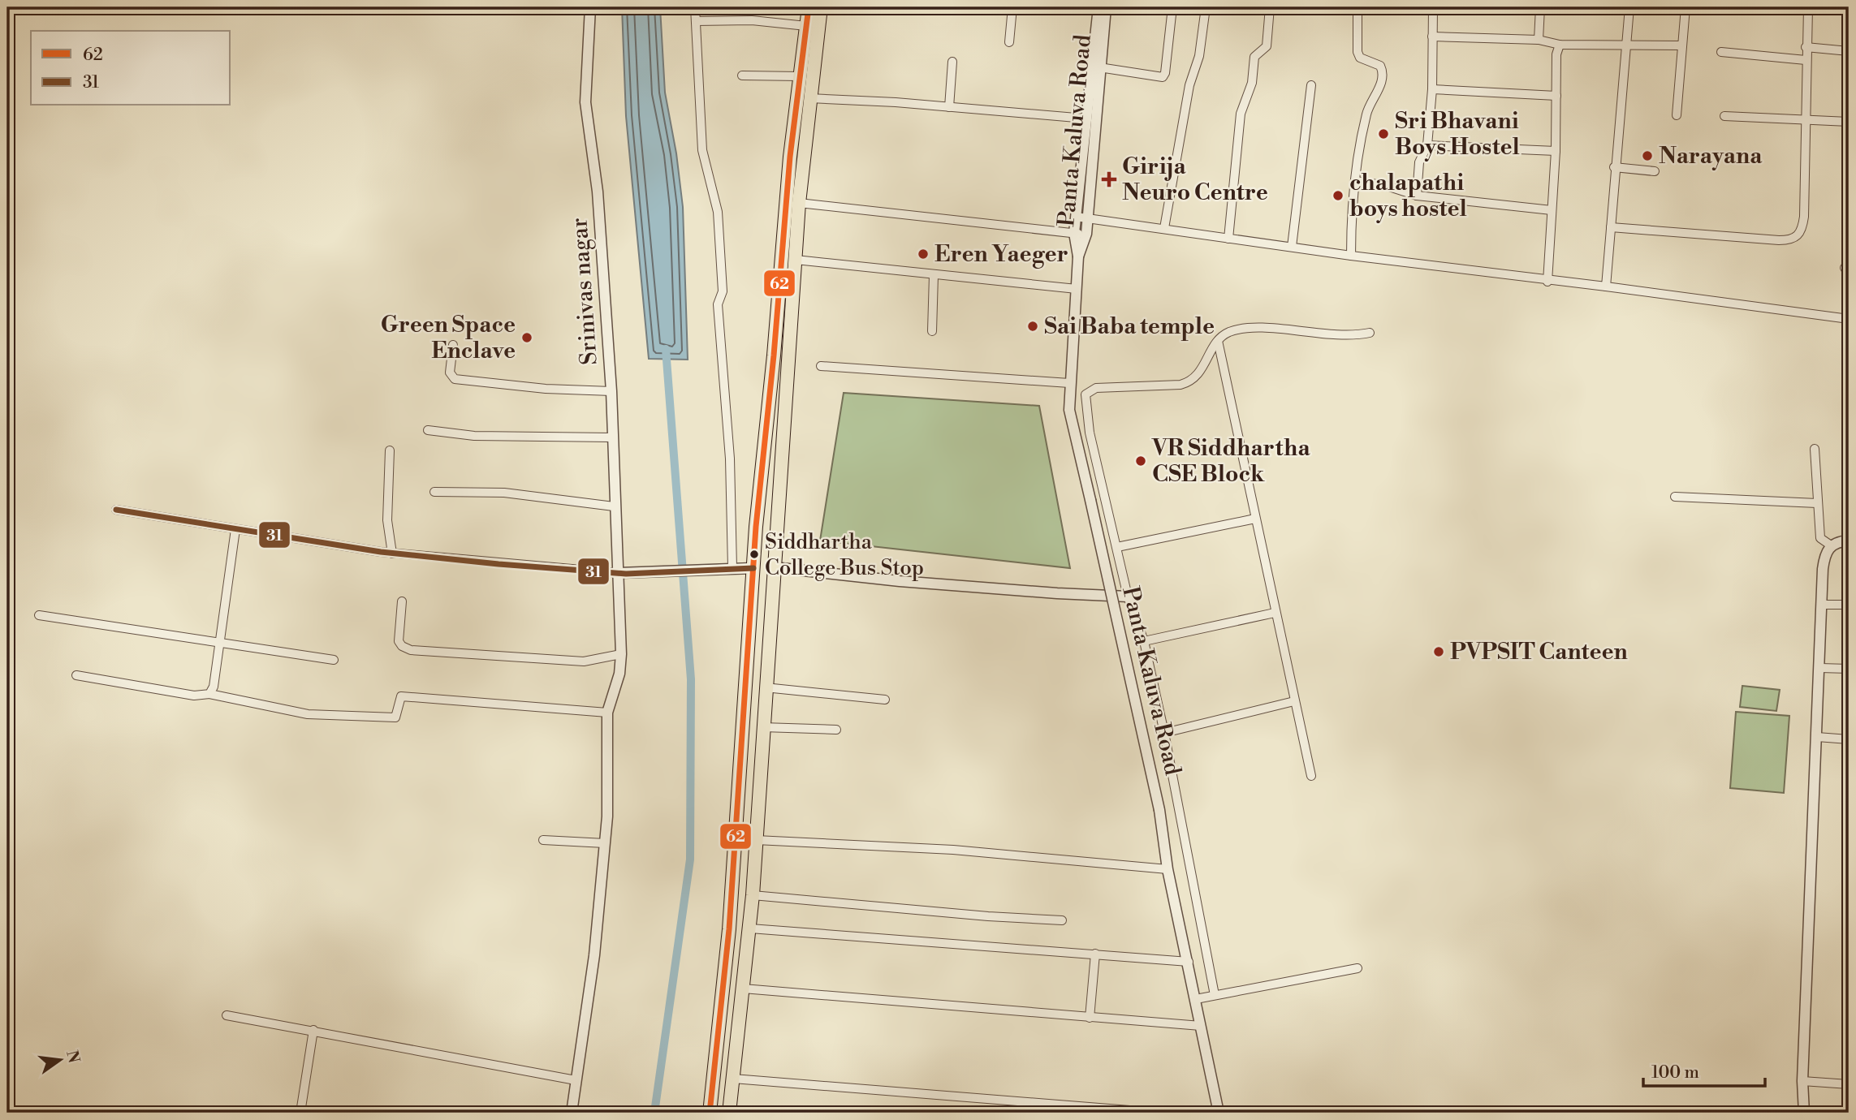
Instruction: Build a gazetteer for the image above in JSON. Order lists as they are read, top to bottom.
{
  "streets": {
    "street": ["Panta Kaluva Road", "Srinivas nagar"]
  },
  "places": {
    "other": [
      "Sri Bhavani Boys Hostel",
      "Narayana",
      "chalapathi boys hostel",
      "Eren Yaeger",
      "Sai Baba temple",
      "Green Space Enclave",
      "VR Siddhartha CSE Block",
      "Siddhartha College Bus Stop",
      "PVPSIT Canteen"
    ],
    "health": ["Girija Neuro Centre"]
  },
  "lines": ["transit line 62", "transit line 31"],
  "legend": ["62", "31"],
  "scale_bar": "100 m",
  "north": "right"
}
